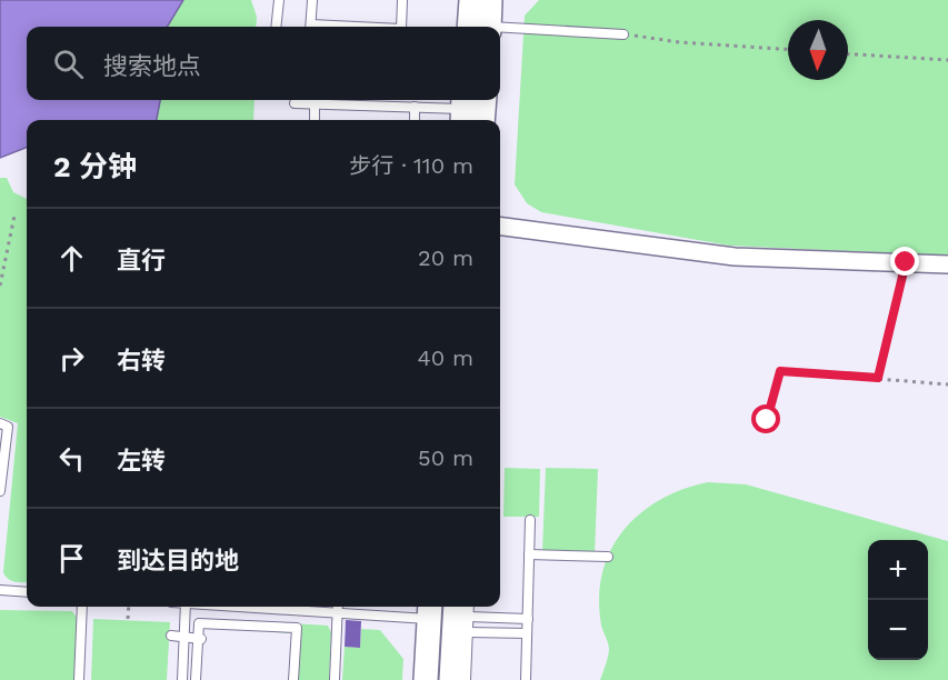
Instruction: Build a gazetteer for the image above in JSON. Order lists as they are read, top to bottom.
{
  "north": "bottom",
  "page": {
    "search": "搜索地点",
    "heading": ["2 分钟", "步行 · 110 m"],
    "list": [
      ["直行", "20 m"],
      ["右转", "40 m"],
      ["左转", "50 m"],
      "到达目的地"
    ],
    "map_buttons": ["+", "−"]
  }
}
